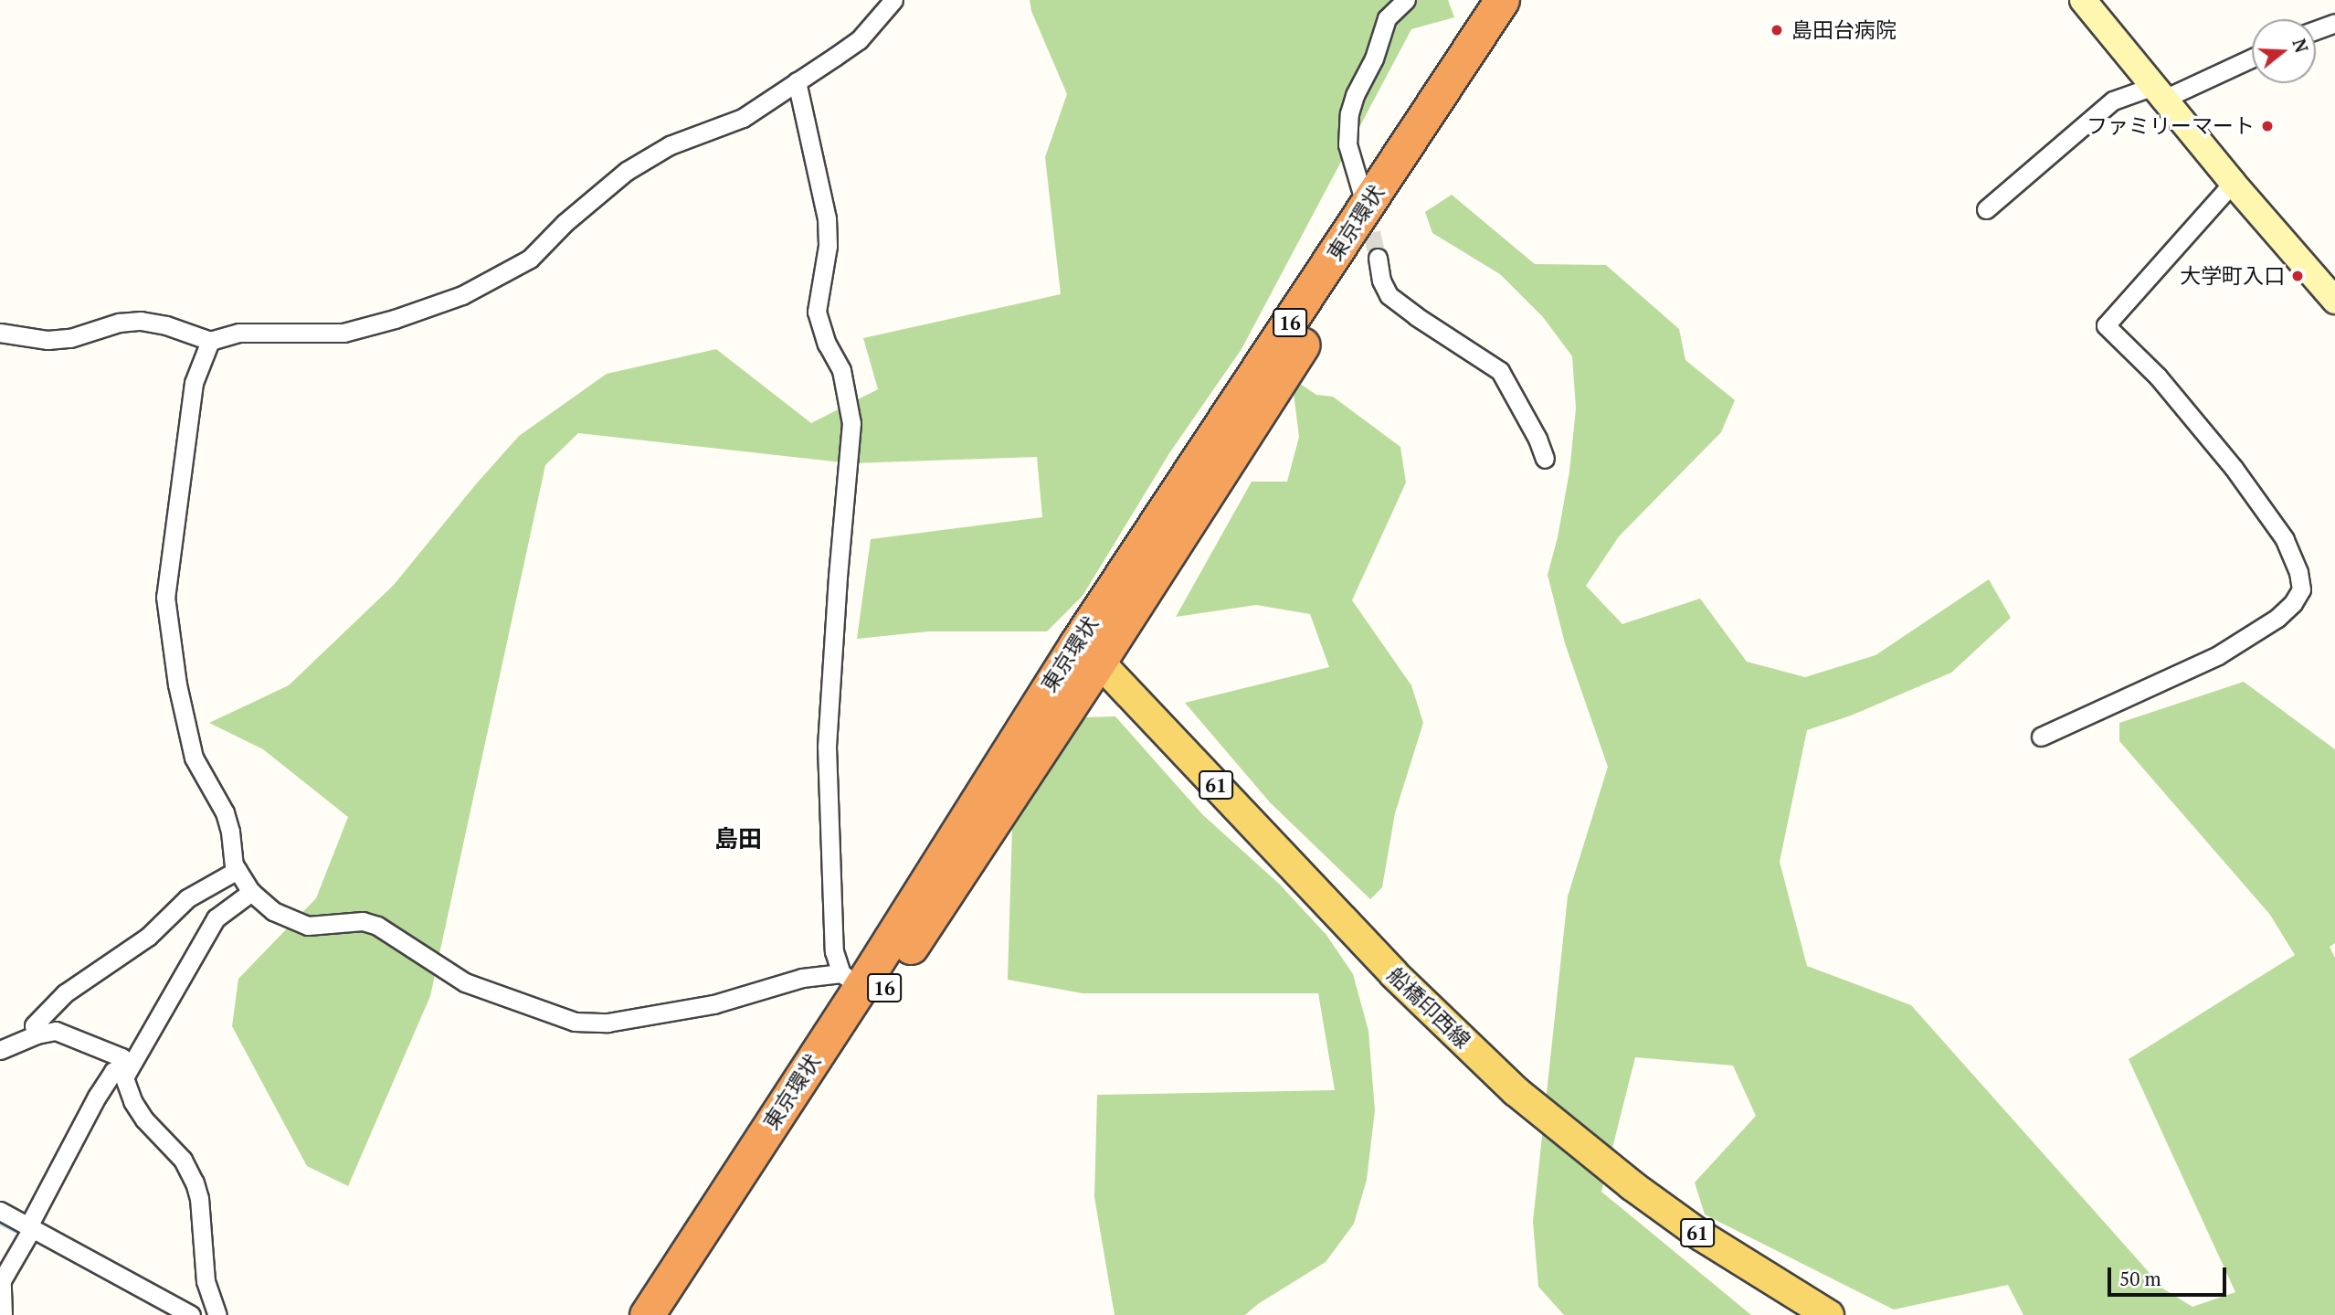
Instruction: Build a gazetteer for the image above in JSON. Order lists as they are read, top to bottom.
{
  "streets": {
    "highway": ["東京環状", "16"],
    "main road": ["61", "船橋印西線"]
  },
  "crossings": [
    ["東京環状", "船橋印西線"]
  ],
  "districts": ["島田"],
  "places": ["島田台病院", "ファミリーマート", "大学町入口"],
  "scale_bar": "50 m",
  "north": "right"
}
